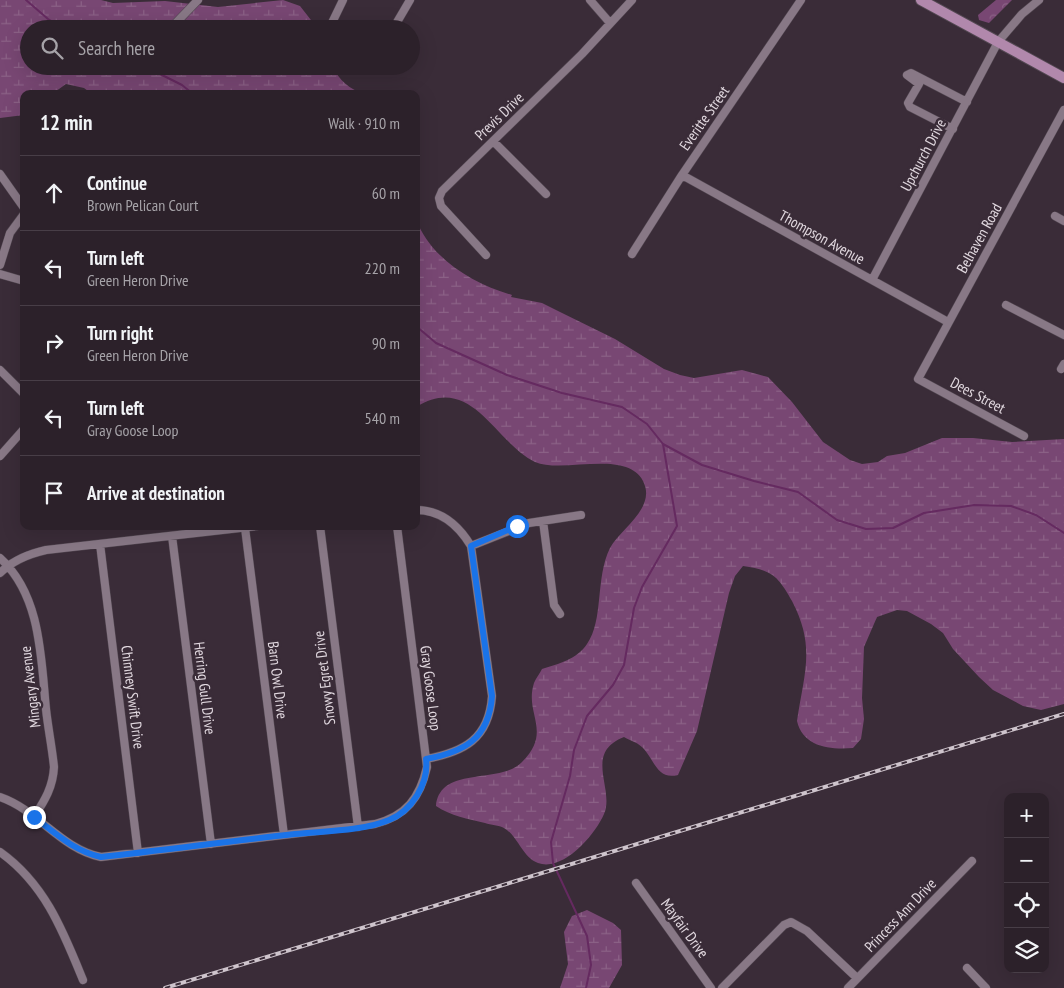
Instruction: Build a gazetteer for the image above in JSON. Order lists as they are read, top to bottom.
{
  "streets": {
    "street": [
      "Previs Drive",
      "Everitte Street",
      "Upchurch Drive",
      "Thompson Avenue",
      "Belhaven Road",
      "Dees Street",
      "Snowy Egret Drive",
      "Barn Owl Drive",
      "Mingary Avenue",
      "Herring Gull Drive",
      "Gray Goose Loop",
      "Chimney Swift Drive",
      "Princess Ann Drive",
      "Mayfair Drive"
    ]
  },
  "crossings": [
    ["Everitte Street", "Thompson Avenue"],
    ["Upchurch Drive", "Thompson Avenue"],
    ["Thompson Avenue", "Belhaven Road"],
    ["Belhaven Road", "Dees Street"],
    ["Snowy Egret Drive", "Gray Goose Loop"],
    ["Barn Owl Drive", "Gray Goose Loop"],
    ["Mingary Avenue", "Gray Goose Loop"],
    ["Herring Gull Drive", "Gray Goose Loop"],
    ["Gray Goose Loop", "Chimney Swift Drive"]
  ],
  "page": {
    "search": "Search here",
    "heading": ["12 min", "Walk · 910 m"],
    "list": [
      ["Continue", "Brown Pelican Court", "60 m"],
      ["Turn left", "Green Heron Drive", "220 m"],
      ["Turn right", "Green Heron Drive", "90 m"],
      ["Turn left", "Gray Goose Loop", "540 m"],
      "Arrive at destination"
    ],
    "map_buttons": ["+", "−"]
  }
}
